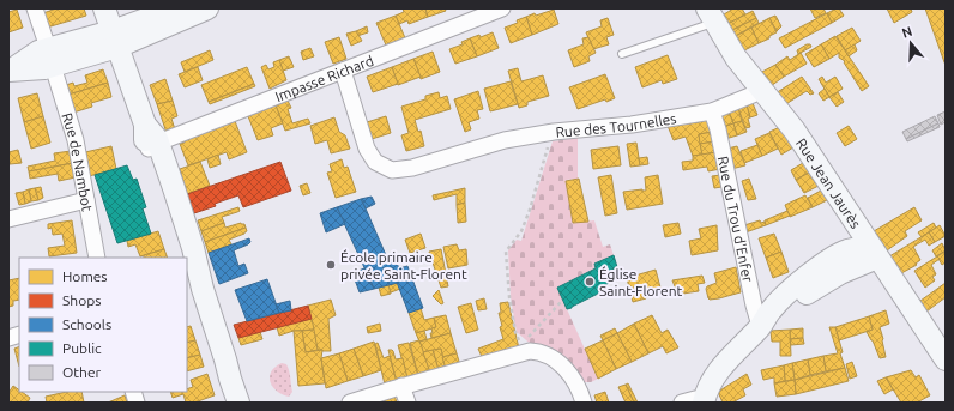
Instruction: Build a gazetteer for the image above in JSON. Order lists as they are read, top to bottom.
{
  "streets": {
    "main road": ["Rue Jean Jaurès"],
    "street": [
      "Impasse Richard",
      "Rue des Tournelles",
      "Rue de Nambot",
      "Rue du Trou d'Enfer"
    ]
  },
  "crossings": [
    ["Rue des Tournelles", "Rue Jean Jaurès"],
    ["Rue des Tournelles", "Rue du Trou d'Enfer"]
  ],
  "places": ["École primaire privée Saint-Florent", "Église Saint-Florent"],
  "legend": [
    "Homes",
    "Shops",
    "Schools",
    "Public",
    "Other"
  ],
  "north": "top"
}
